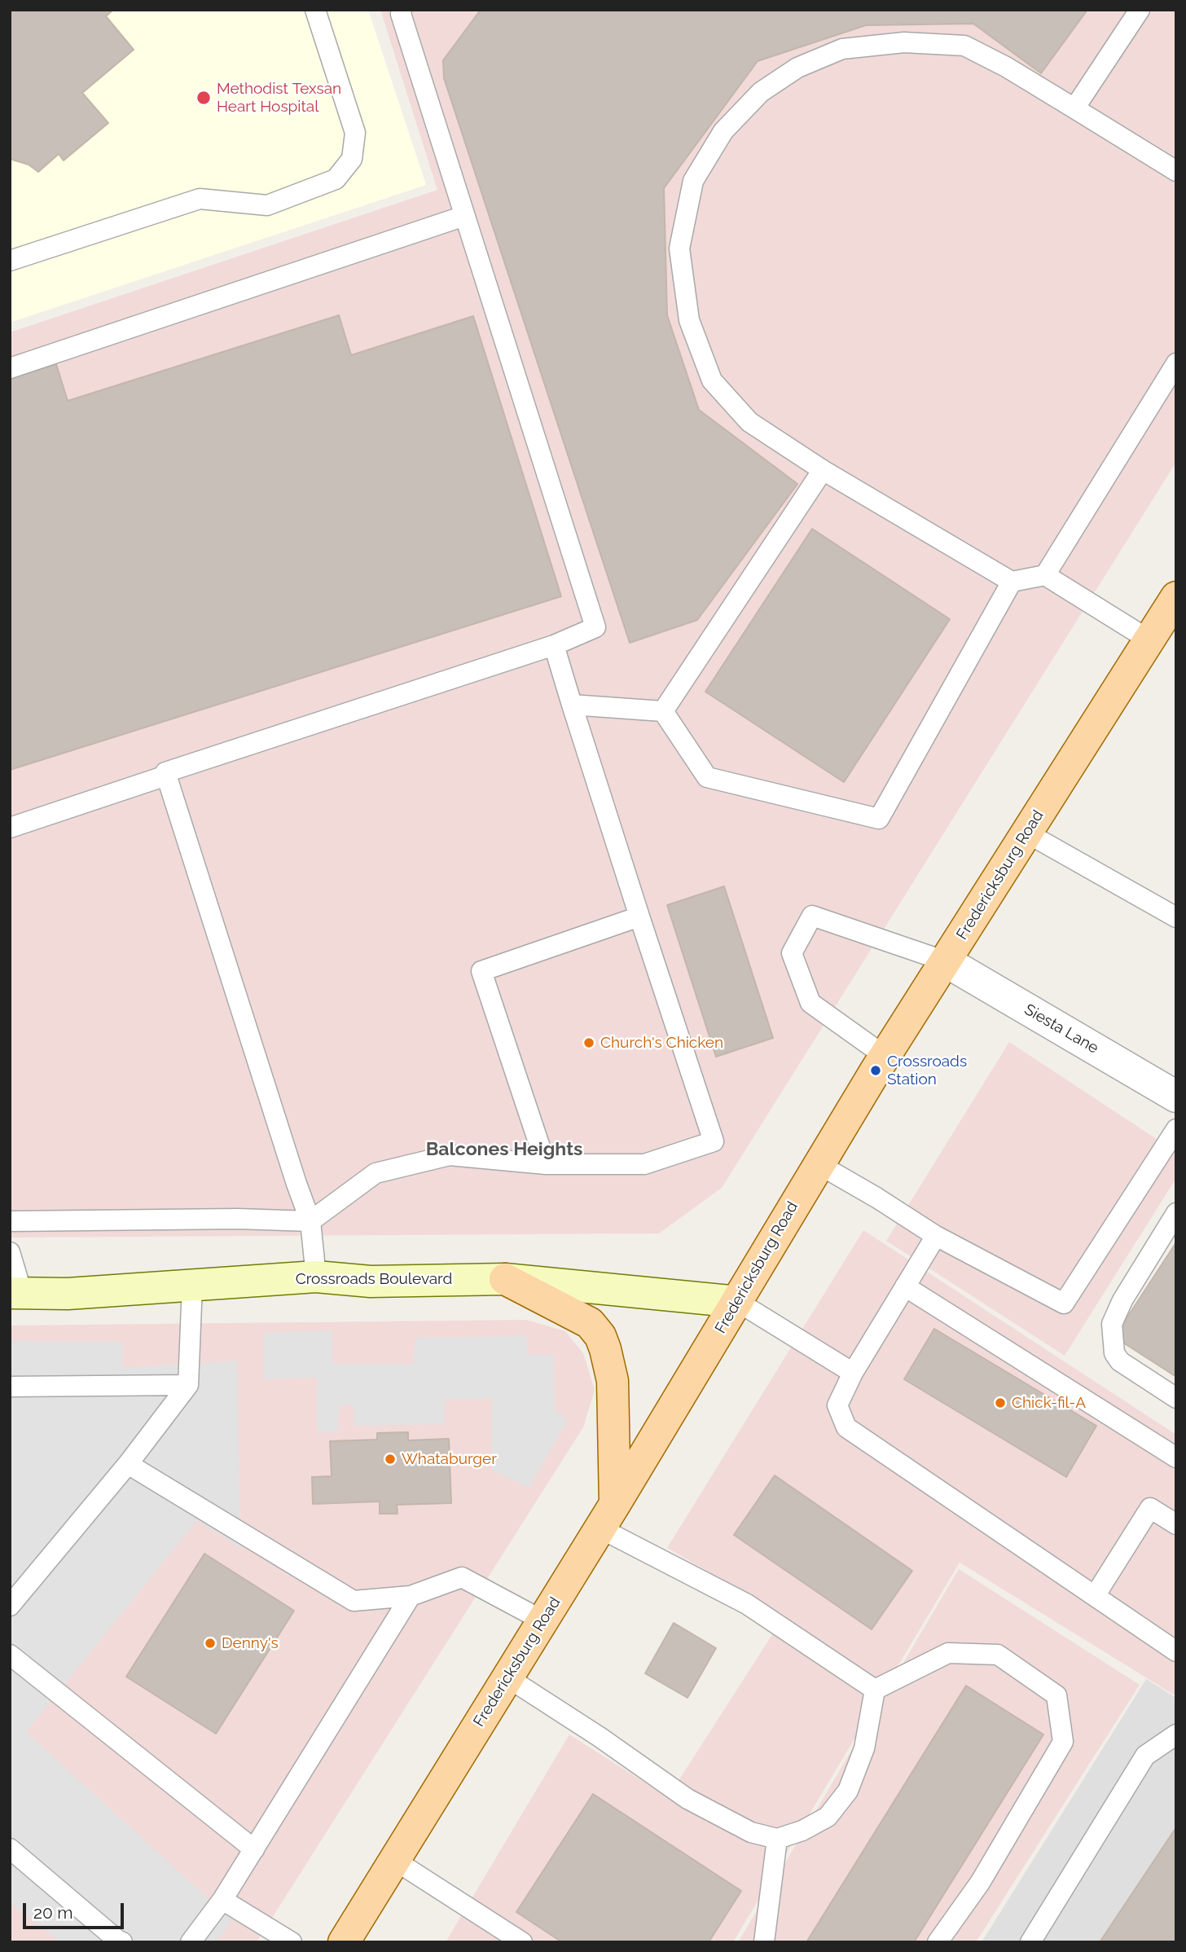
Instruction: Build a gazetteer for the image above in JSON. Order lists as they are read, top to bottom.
{
  "streets": {
    "main road": ["Fredericksburg Road"],
    "street": ["Siesta Lane", "Crossroads Boulevard"]
  },
  "crossings": [
    ["Fredericksburg Road", "Siesta Lane"],
    ["Fredericksburg Road", "Crossroads Boulevard"]
  ],
  "districts": ["Balcones Heights"],
  "places": [
    "Methodist Texsan Heart Hospital",
    "Church's Chicken",
    "Crossroads Station",
    "Chick-fil-A",
    "Whataburger",
    "Denny's"
  ],
  "scale_bar": "20 m"
}
